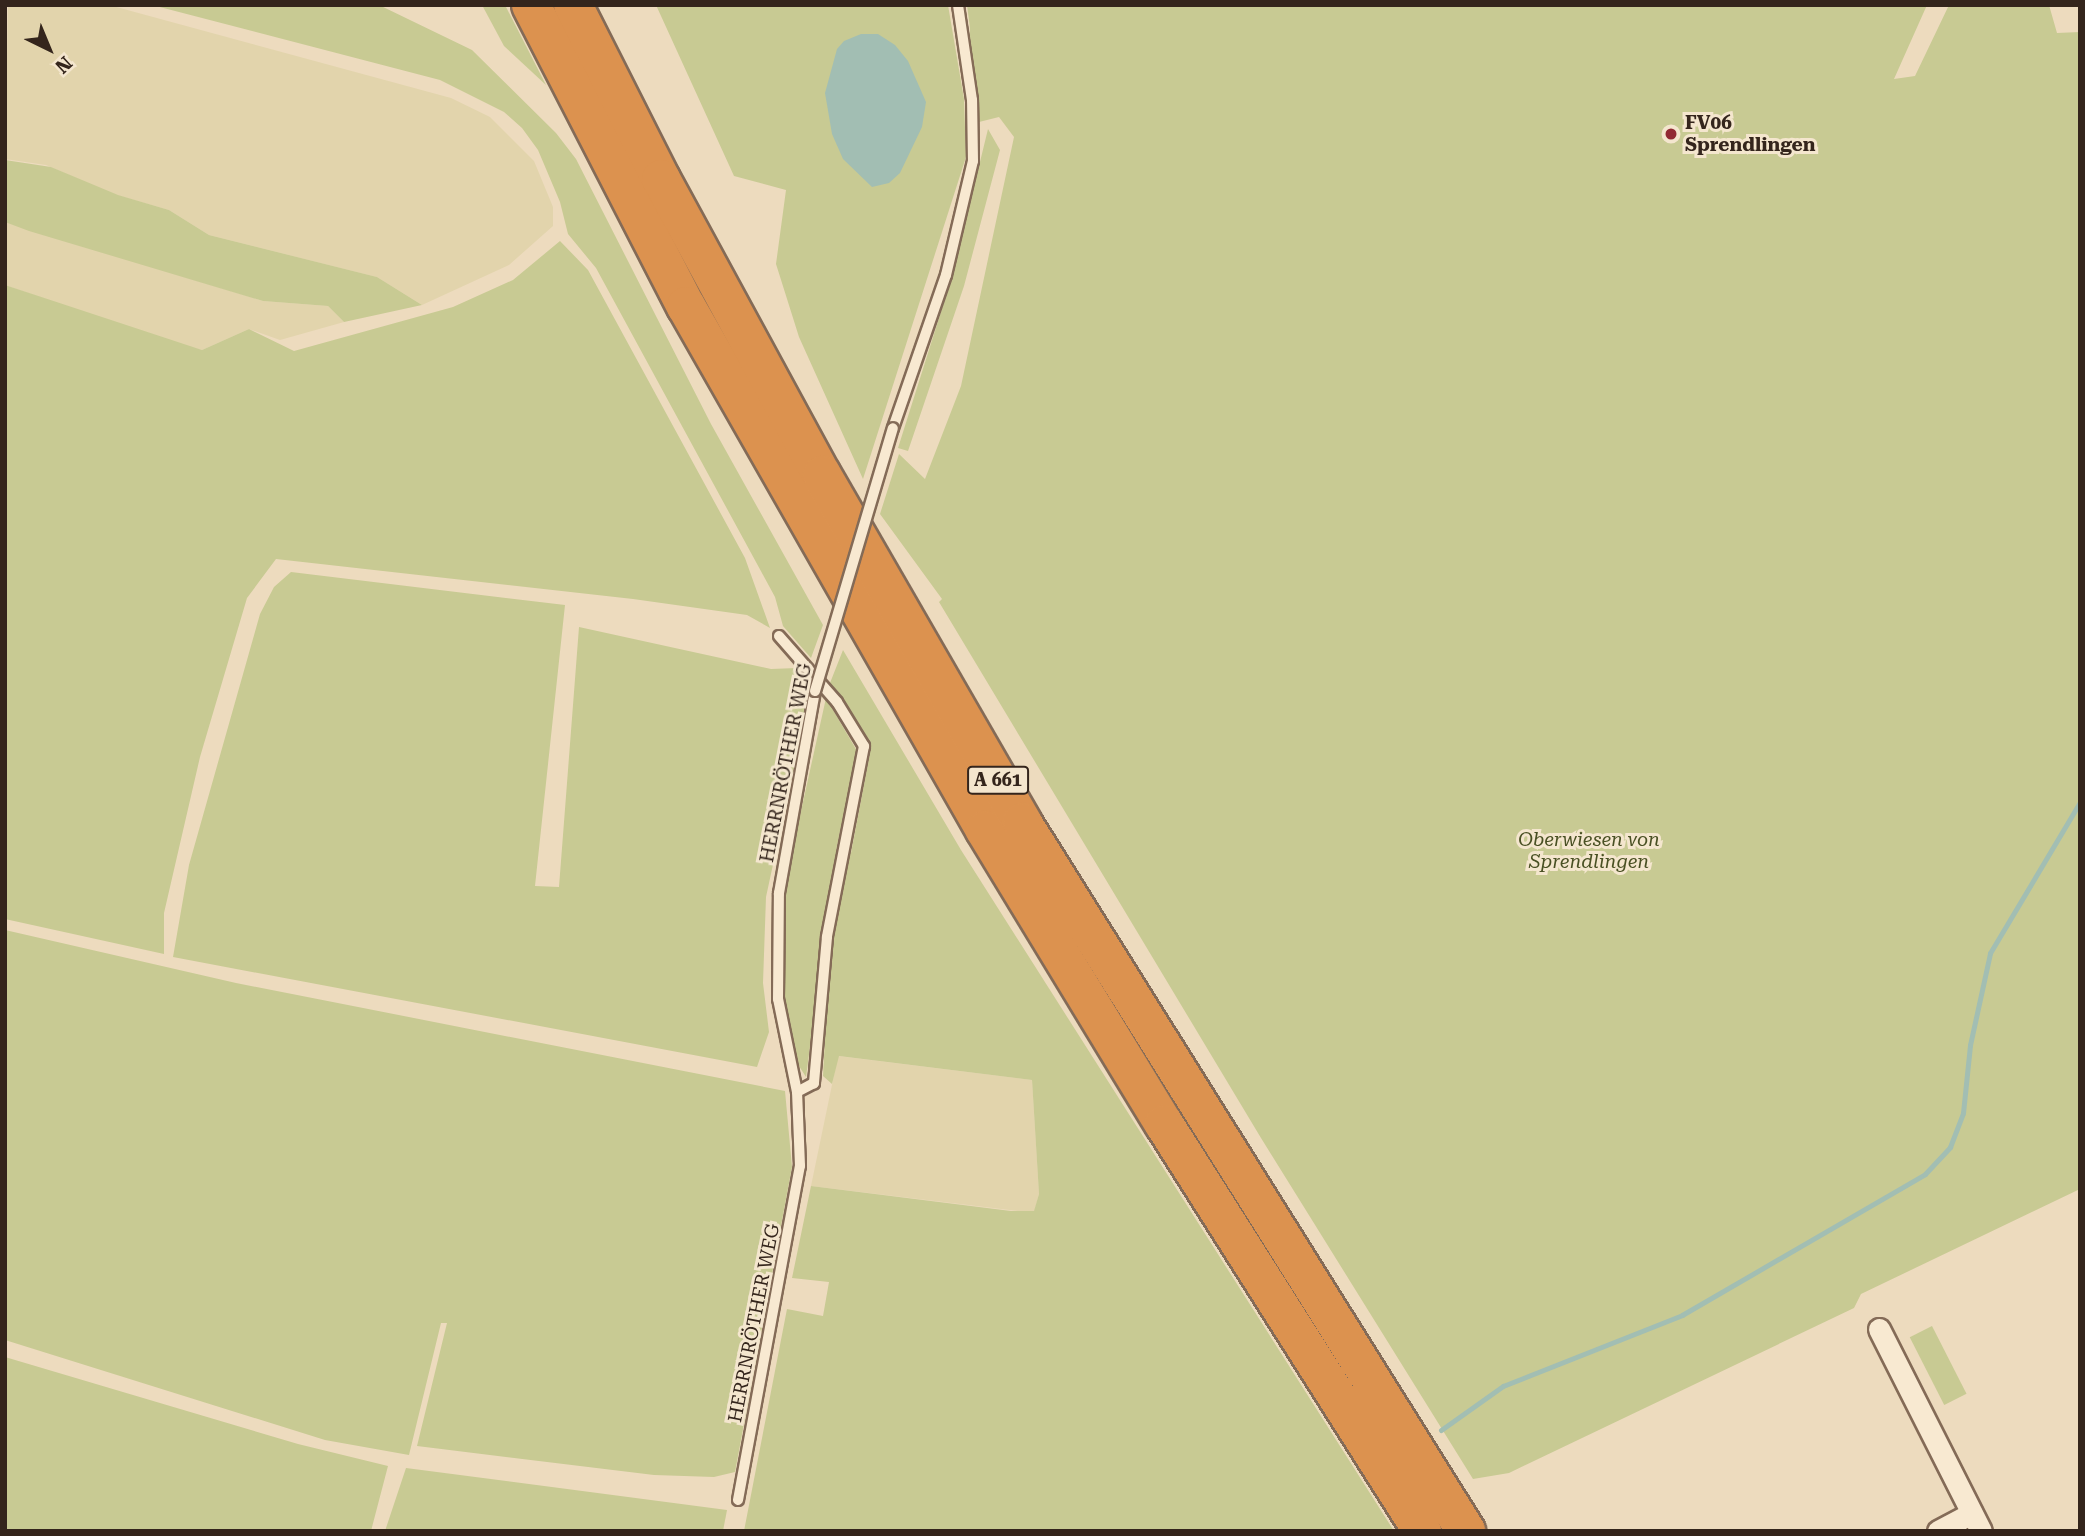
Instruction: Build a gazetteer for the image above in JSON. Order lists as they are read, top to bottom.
{
  "streets": {
    "highway": ["A 661"],
    "lane": ["HERRNRÖTHER WEG"]
  },
  "parks": ["Oberwiesen von Sprendlingen"],
  "places": ["FV06 Sprendlingen"],
  "north": "bottom right"
}
